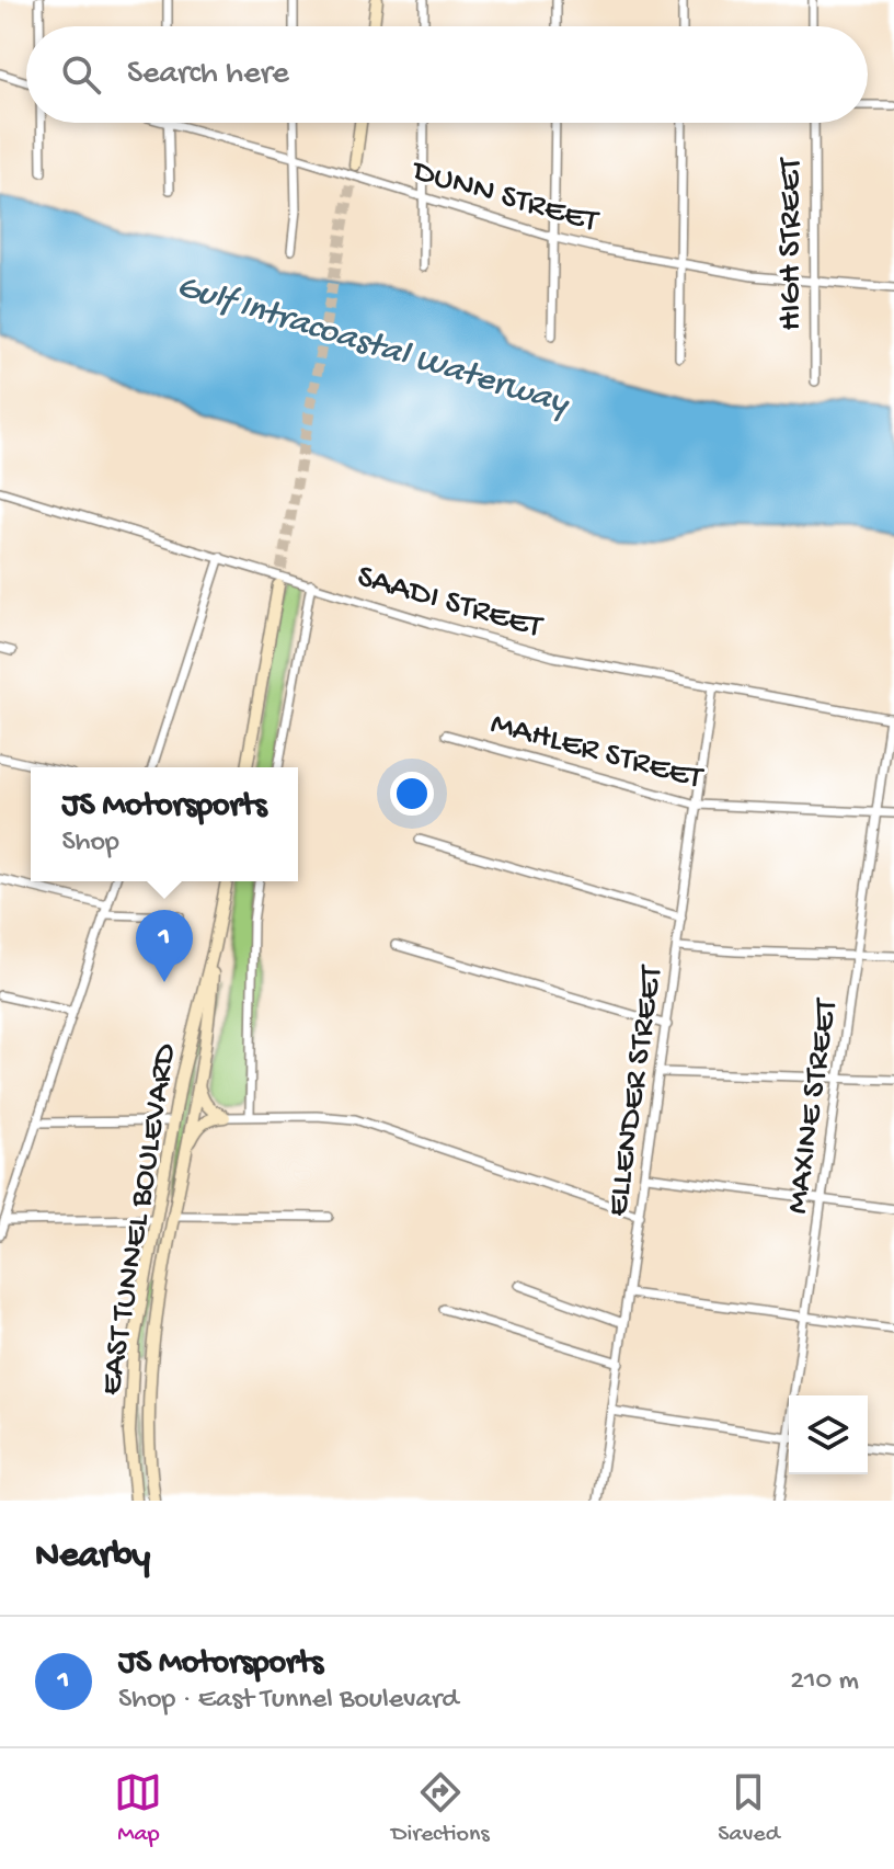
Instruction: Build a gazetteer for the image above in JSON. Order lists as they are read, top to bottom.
{
  "streets": {
    "main road": ["EAST TUNNEL BOULEVARD"],
    "street": [
      "DUNN STREET",
      "HIGH STREET",
      "SAADI STREET",
      "MAHLER STREET",
      "ELLENDER STREET",
      "MAXINE STREET"
    ]
  },
  "crossings": [
    ["DUNN STREET", "HIGH STREET"],
    ["SAADI STREET", "ELLENDER STREET"],
    ["SAADI STREET", "MAXINE STREET"],
    ["MAHLER STREET", "ELLENDER STREET"],
    ["MAHLER STREET", "MAXINE STREET"]
  ],
  "water": ["Gulf Intracoastal Waterway"],
  "page": {
    "search": "Search here",
    "popup": ["JS Motorsports", "Shop"],
    "pins": "1",
    "heading": "Nearby",
    "list": [
      {
        "mark": "1",
        "name": "JS Motorsports",
        "note": "Shop · East Tunnel Boulevard",
        "value": "210 m"
      }
    ],
    "nav": ["Map", "Directions", "Saved"]
  }
}
